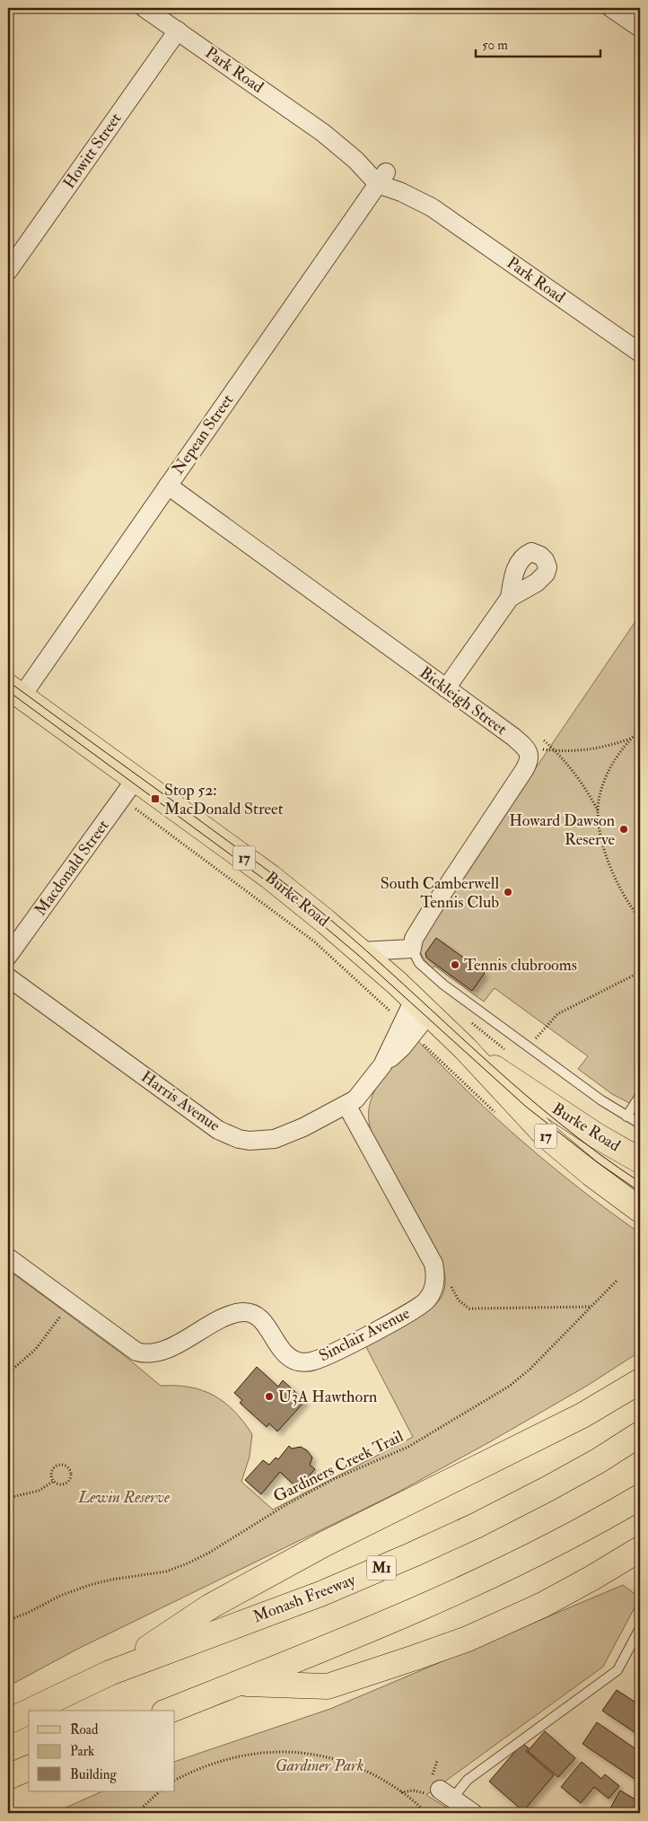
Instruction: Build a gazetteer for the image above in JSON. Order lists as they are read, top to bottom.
{
  "streets": {
    "main road": [
      "17",
      "Burke Road",
      "M1",
      "Monash Freeway"
    ],
    "street": [
      "Park Road",
      "Howitt Street",
      "Nepean Street",
      "Bickleigh Street",
      "Macdonald Street",
      "Harris Avenue",
      "Sinclair Avenue"
    ],
    "path": ["Gardiners Creek Trail"]
  },
  "crossings": [
    ["Park Road", "Howitt Street"],
    ["Park Road", "Nepean Street"],
    ["Nepean Street", "Bickleigh Street"],
    ["Nepean Street", "Burke Road"],
    ["Macdonald Street", "Burke Road"],
    ["Burke Road", "Harris Avenue"],
    ["Harris Avenue", "Sinclair Avenue"]
  ],
  "parks": ["Lewin Reserve", "Gardiner Park"],
  "places": {
    "transit": ["Stop 52: MacDonald Street"],
    "other": [
      "Howard Dawson Reserve",
      "South Camberwell Tennis Club",
      "Tennis clubrooms",
      "U3A Hawthorn"
    ]
  },
  "legend": ["Road", "Park", "Building"],
  "scale_bar": "50 m"
}
